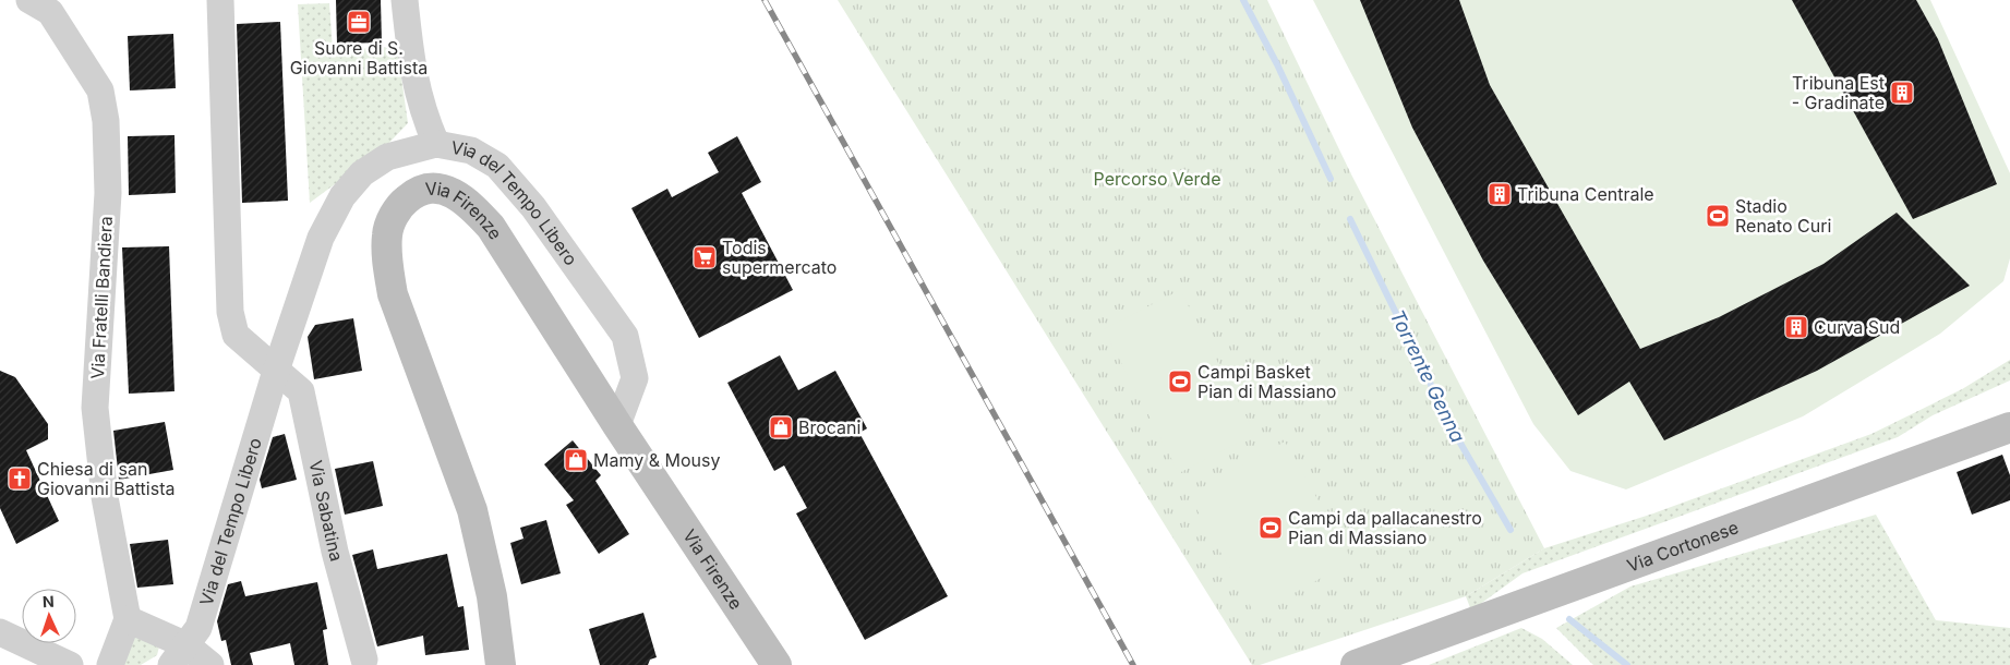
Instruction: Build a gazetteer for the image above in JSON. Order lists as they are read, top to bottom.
{
  "streets": {
    "main road": ["Via Firenze", "Via Cortonese"],
    "street": ["Via del Tempo Libero", "Via Fratelli Bandiera", "Via Sabatina"]
  },
  "crossings": [
    ["Via del Tempo Libero", "Via Firenze"],
    ["Via del Tempo Libero", "Via Sabatina"]
  ],
  "water": ["Torrente Genna"],
  "parks": ["Percorso Verde"],
  "places": {
    "office": ["Suore di S. Giovanni Battista"],
    "building": ["Tribuna Est - Gradinate", "Tribuna Centrale", "Curva Sud"],
    "sports": ["Stadio Renato Curi", "Campi Basket Pian di Massiano", "Campi da pallacanestro Pian di Massiano"],
    "supermarket": ["Todis supermercato"],
    "shop": ["Brocani", "Mamy & Mousy"],
    "church": ["Chiesa di san Giovanni Battista"]
  },
  "north": "top"
}
